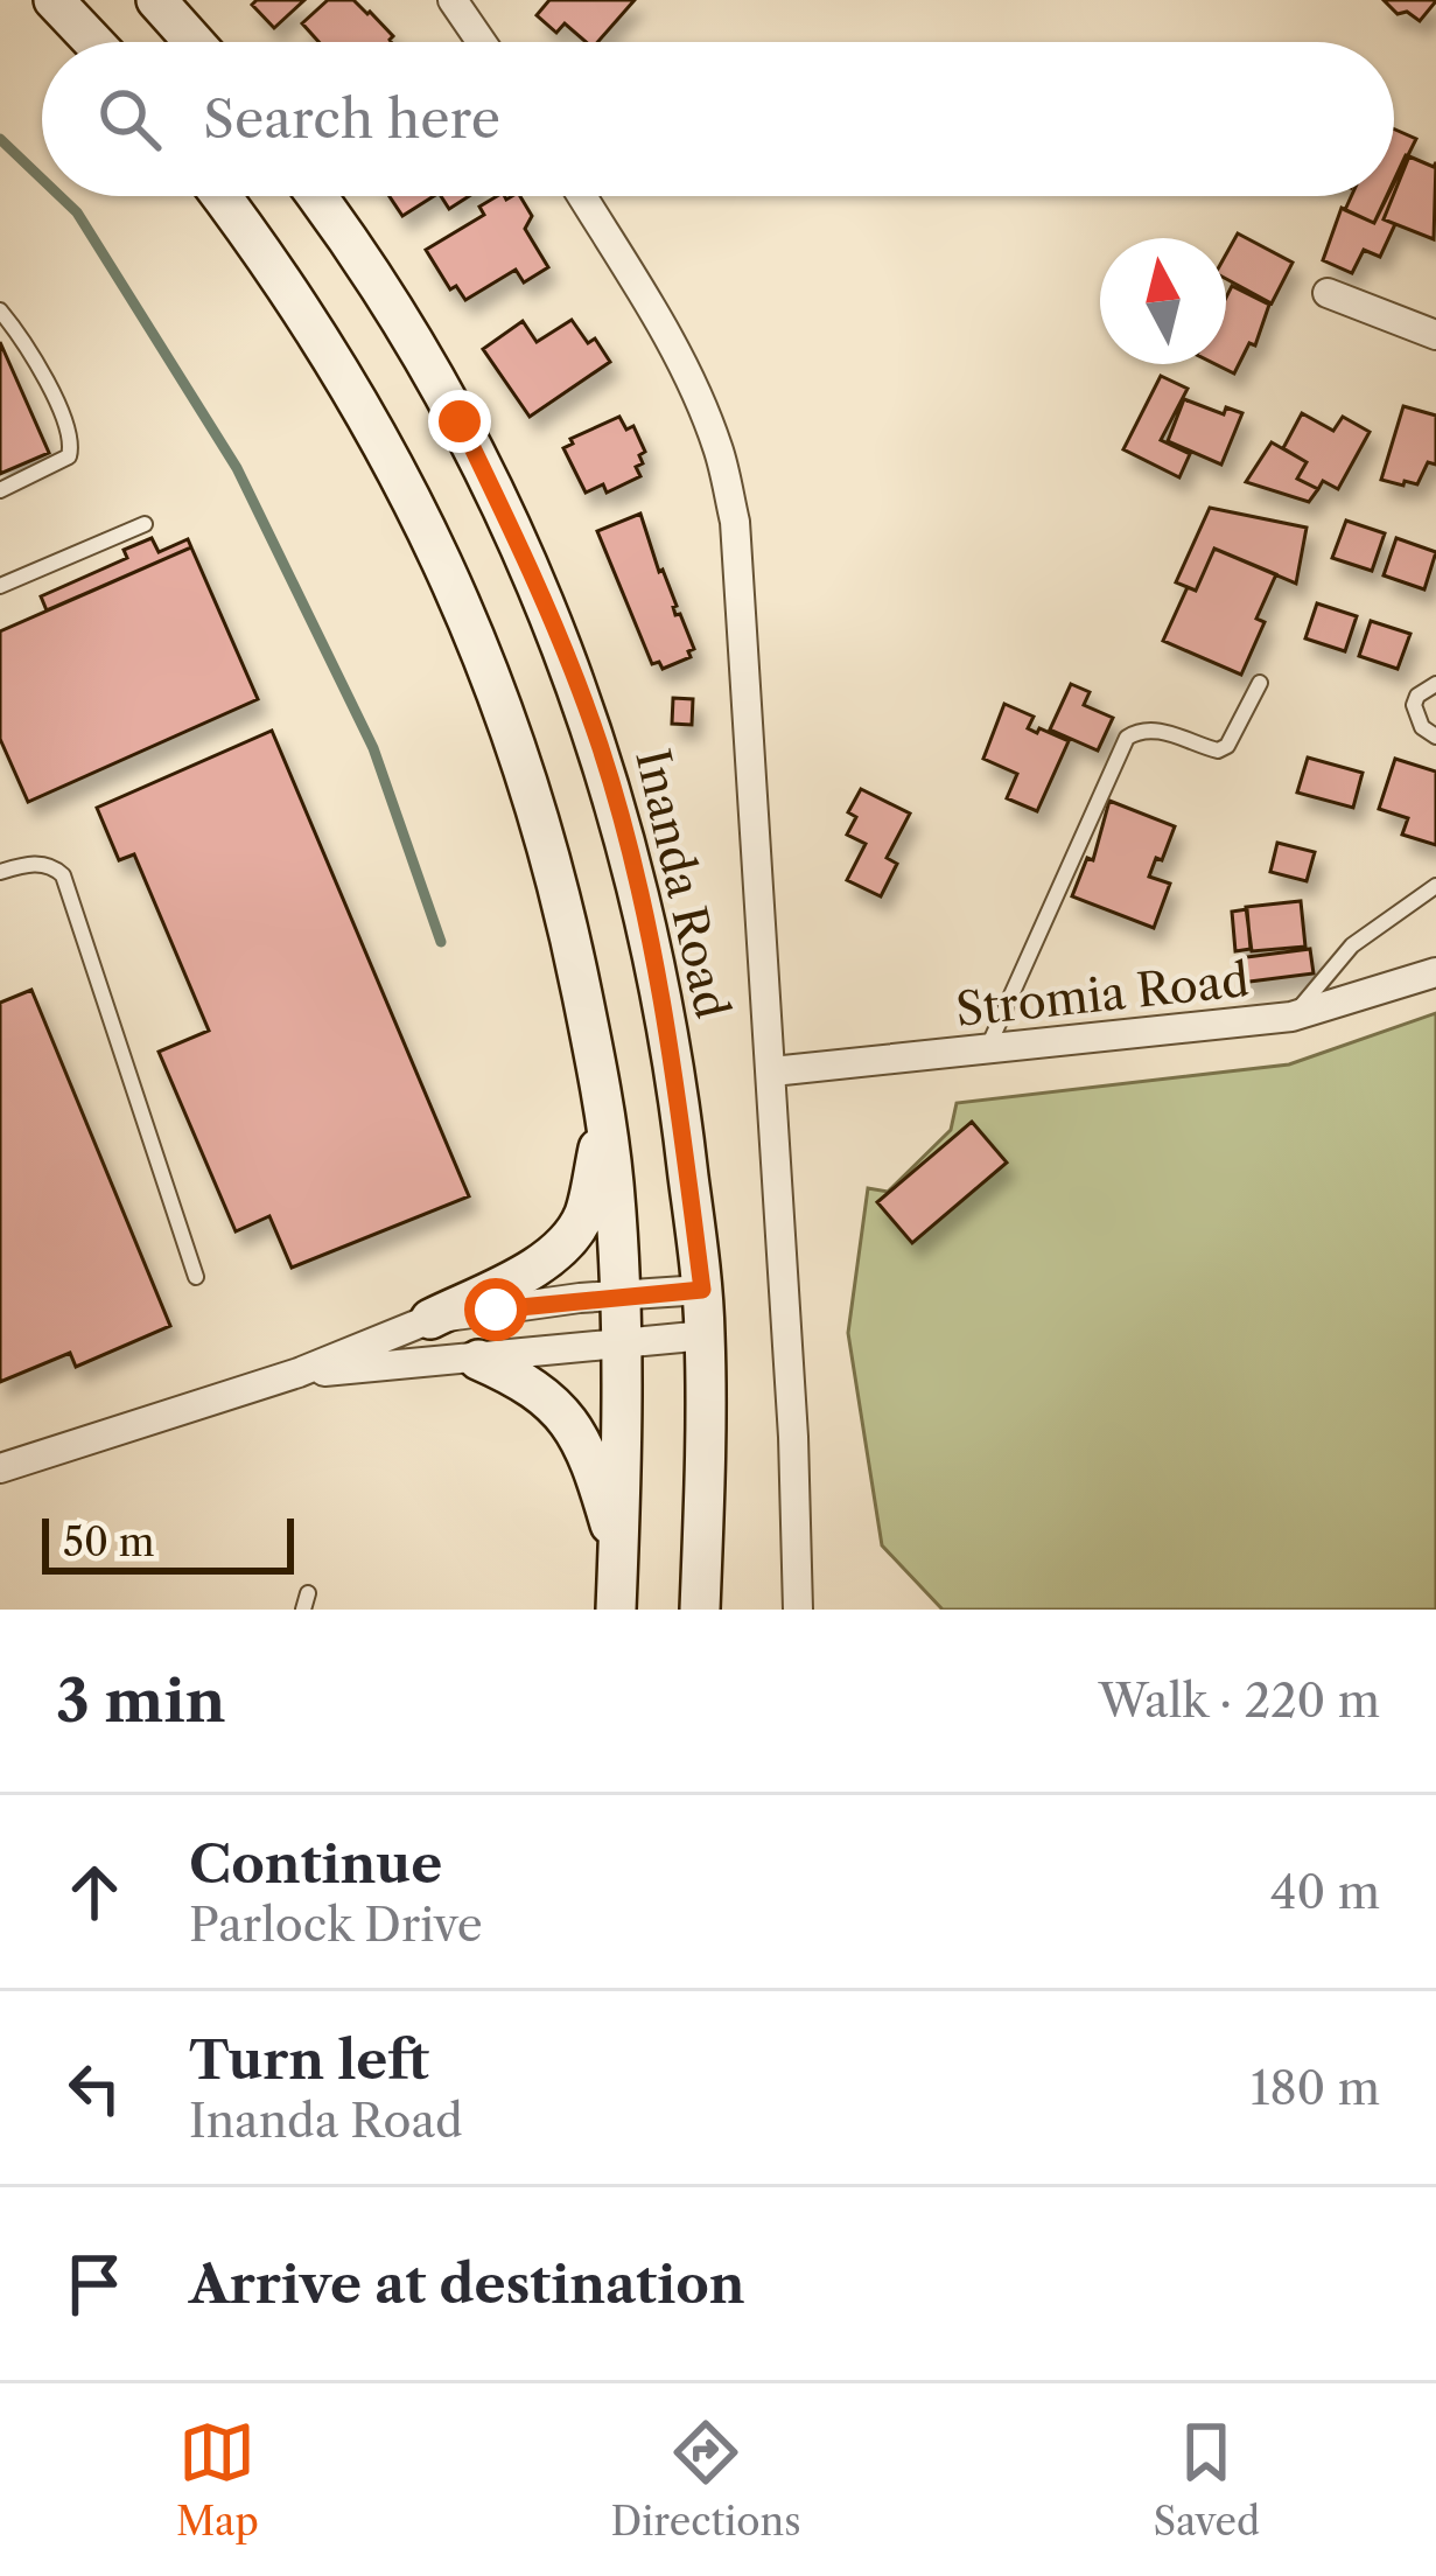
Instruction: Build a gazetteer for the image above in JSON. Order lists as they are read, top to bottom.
{
  "streets": {
    "main road": ["Inanda Road"],
    "street": ["Stromia Road"]
  },
  "scale_bar": "50 m",
  "north": "top",
  "page": {
    "search": "Search here",
    "scale": "50 m",
    "heading": ["3 min", "Walk · 220 m"],
    "list": [
      ["Continue", "Parlock Drive", "40 m"],
      ["Turn left", "Inanda Road", "180 m"],
      "Arrive at destination"
    ],
    "nav": ["Map", "Directions", "Saved"]
  }
}
